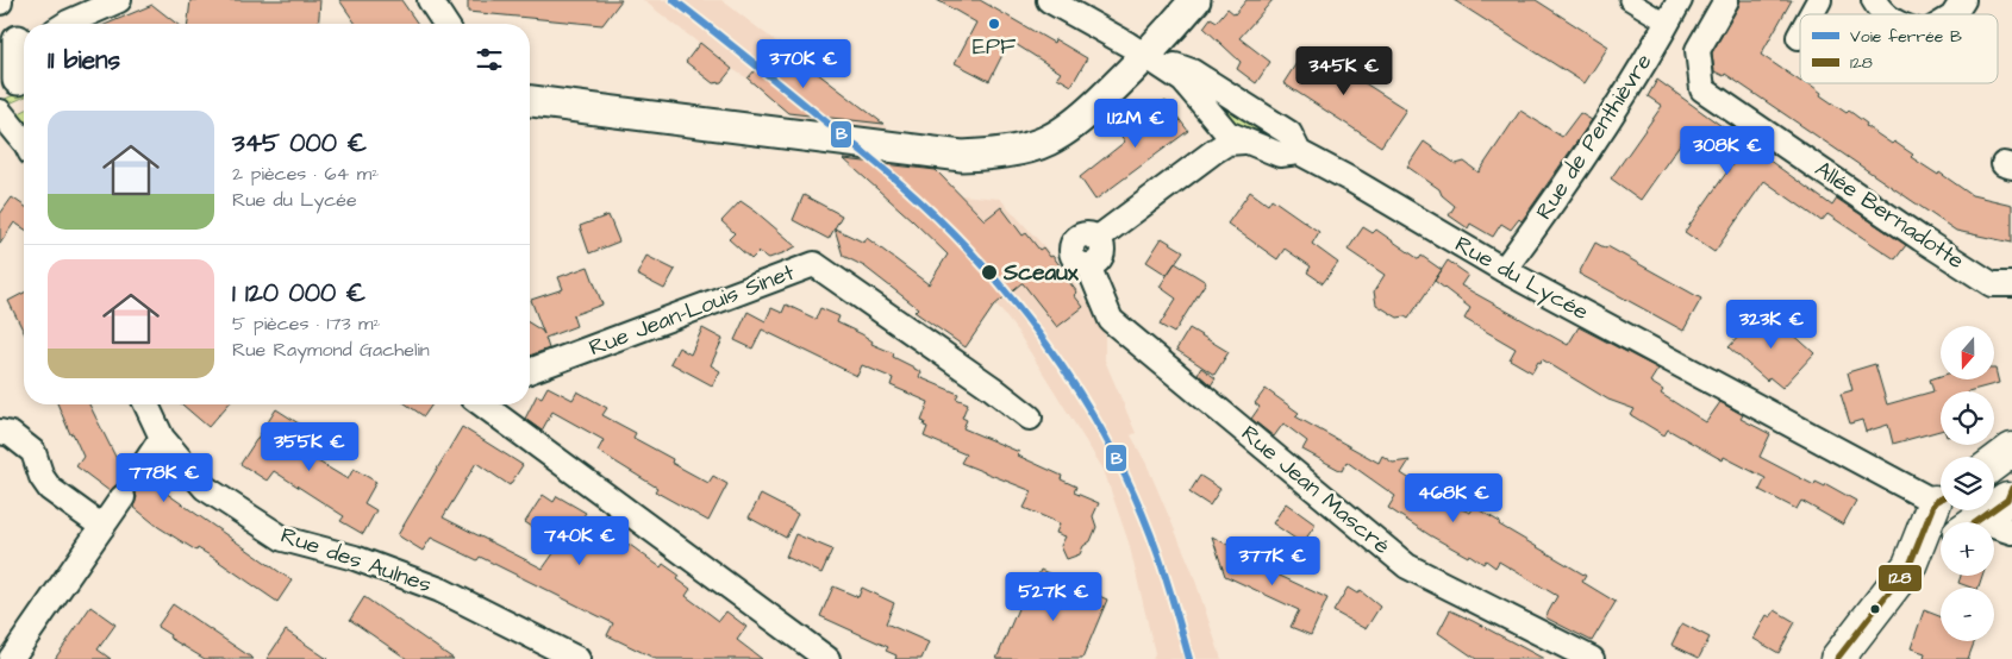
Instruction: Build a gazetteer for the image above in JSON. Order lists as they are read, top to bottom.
{
  "streets": {
    "street": [
      "Rue de Penthièvre",
      "Allée Bernadotte",
      "Rue du Lycée",
      "Rue Jean-Louis Sinet",
      "Rue Jean Mascré",
      "Rue des Aulnes"
    ]
  },
  "crossings": [
    ["Rue de Penthièvre", "Rue du Lycée"],
    ["Rue du Lycée", "Rue Jean Mascré"]
  ],
  "places": ["EPF", "Sceaux"],
  "lines": ["rail line B", "transit line 128"],
  "legend": ["Voie ferrée B", "128"],
  "north": "bottom",
  "page": {
    "heading": "11 biens",
    "price": [
      "370K €",
      "345K €",
      "1.12M €",
      "308K €",
      "323K €",
      "355K €",
      "778K €",
      "468K €",
      "740K €",
      "377K €",
      "527K €"
    ],
    "list": [
      {
        "name": "345 000 €",
        "note": "2 pièces · 64 m² · Rue du Lycée"
      },
      {
        "name": "1 120 000 €",
        "note": "5 pièces · 173 m² · Rue Raymond Gachelin"
      }
    ],
    "map_buttons": ["+", "−"]
  }
}
